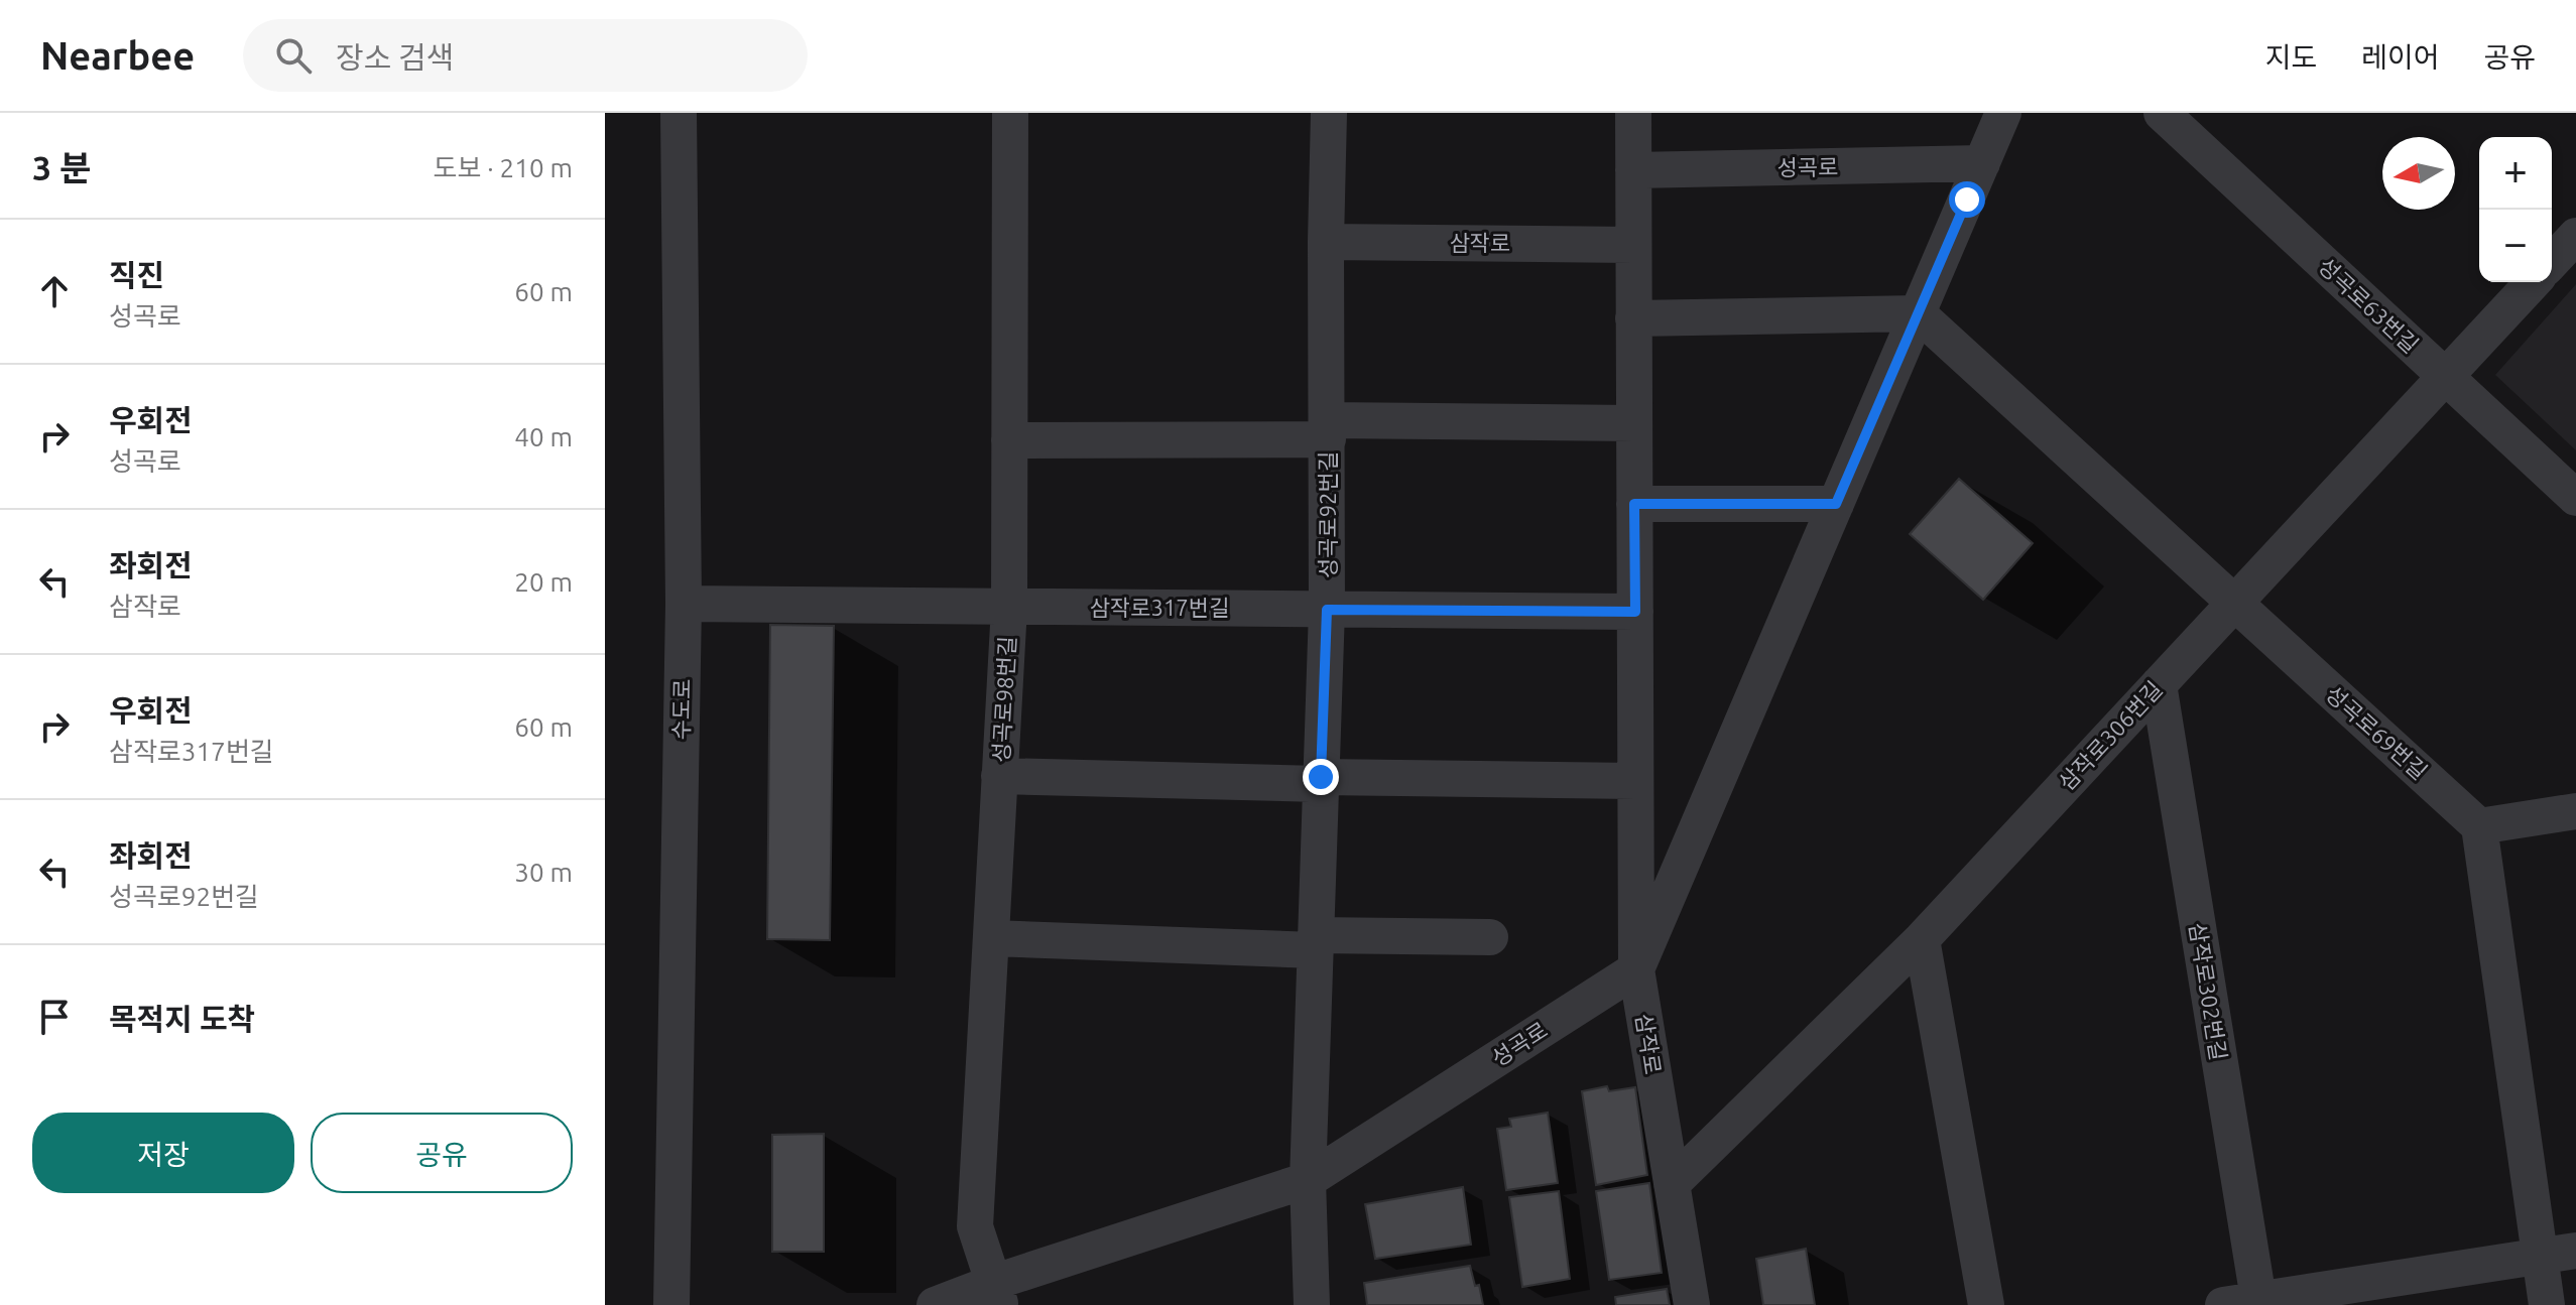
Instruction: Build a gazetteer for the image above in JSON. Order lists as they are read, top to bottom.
{
  "streets": {
    "street": [
      "성곡로",
      "삼작로",
      "성곡로63번길",
      "성곡로92번길",
      "삼작로317번길",
      "성곡로98번길",
      "수도로",
      "성곡로69번길",
      "삼작로306번길",
      "삼작로302번길"
    ]
  },
  "crossings": [
    ["성곡로", "삼작로"],
    ["성곡로", "성곡로92번길"],
    ["성곡로", "성곡로98번길"],
    ["삼작로", "성곡로92번길"],
    ["삼작로", "삼작로317번길"],
    ["삼작로", "삼작로306번길"],
    ["성곡로63번길", "삼작로306번길"],
    ["성곡로92번길", "삼작로317번길"],
    ["성곡로92번길", "성곡로98번길"],
    ["삼작로317번길", "성곡로98번길"],
    ["삼작로317번길", "수도로"],
    ["성곡로69번길", "삼작로306번길"],
    ["삼작로306번길", "삼작로302번길"]
  ],
  "north": "left",
  "page": {
    "header": "Nearbee",
    "search": "장소 검색",
    "nav": ["지도", "레이어", "공유"],
    "heading": ["3 분", "도보 · 210 m"],
    "map_buttons": ["+", "−"],
    "list": [
      ["직진", "성곡로", "60 m"],
      ["우회전", "성곡로", "40 m"],
      ["좌회전", "삼작로", "20 m"],
      ["우회전", "삼작로317번길", "60 m"],
      ["좌회전", "성곡로92번길", "30 m"],
      "목적지 도착"
    ],
    "buttons": ["저장", "공유"]
  }
}
